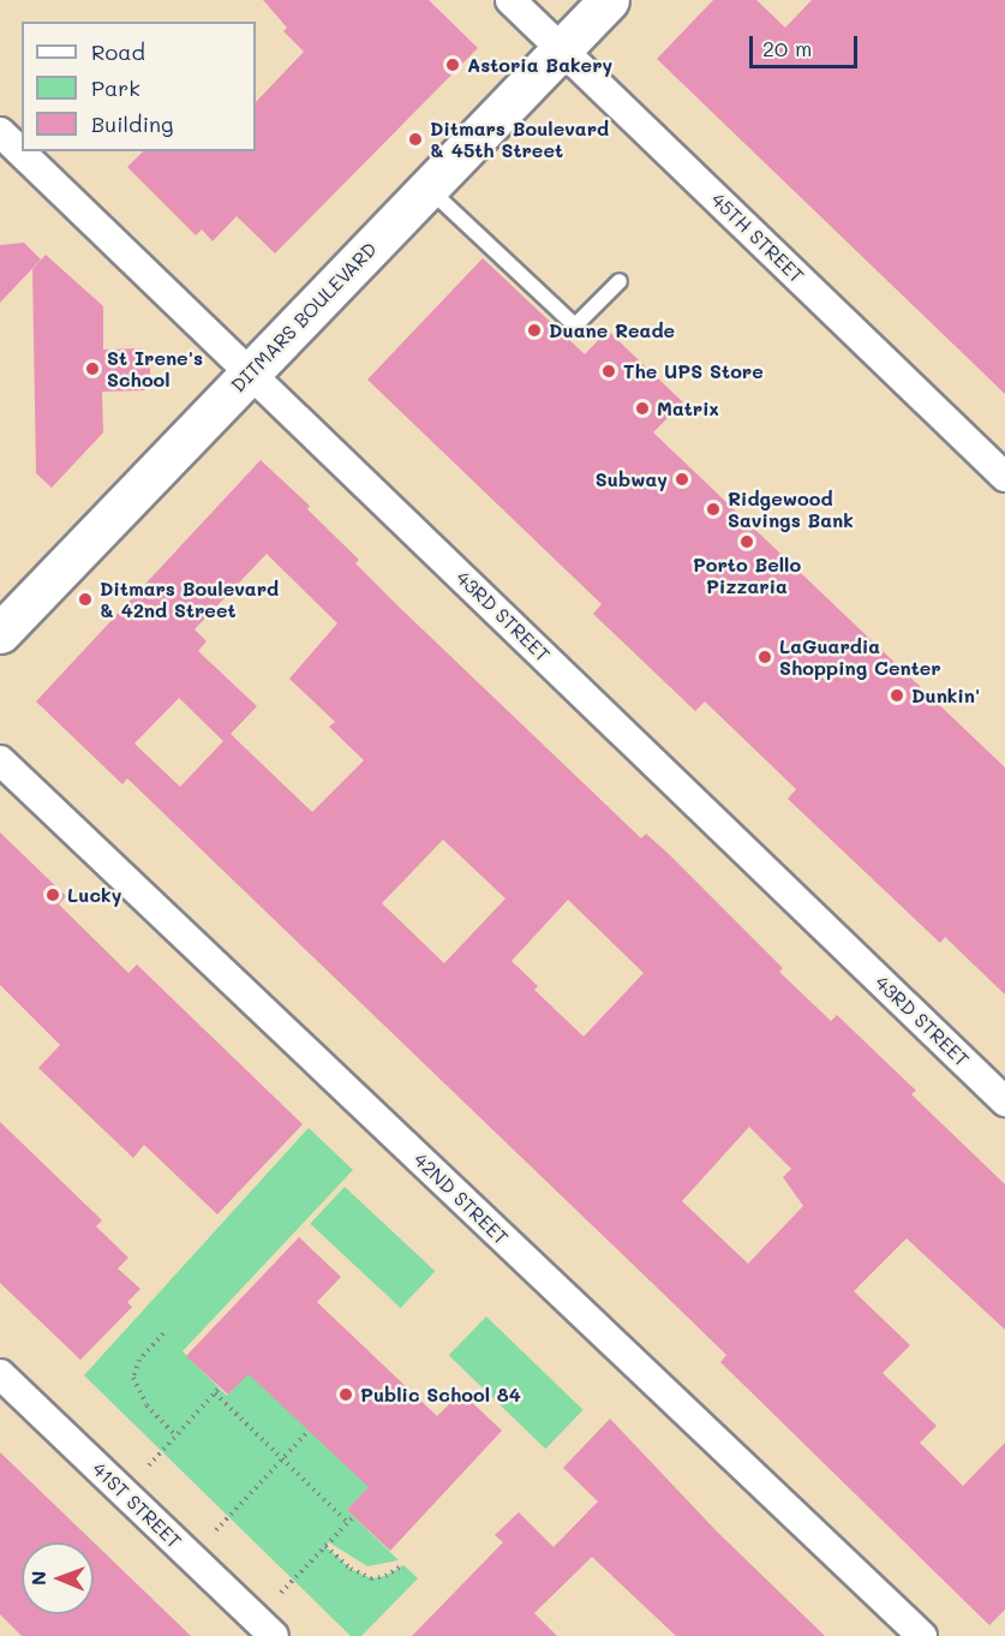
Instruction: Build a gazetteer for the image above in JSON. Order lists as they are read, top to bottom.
{
  "streets": {
    "street": [
      "45TH STREET",
      "DITMARS BOULEVARD",
      "43RD STREET",
      "42ND STREET",
      "41ST STREET"
    ]
  },
  "crossings": [
    ["45TH STREET", "DITMARS BOULEVARD"],
    ["DITMARS BOULEVARD", "43RD STREET"]
  ],
  "places": [
    "Astoria Bakery",
    "Ditmars Boulevard & 45th Street",
    "Duane Reade",
    "St Irene's School",
    "The UPS Store",
    "Matrix",
    "Subway",
    "Ridgewood Savings Bank",
    "Porto Bello Pizzaria",
    "Ditmars Boulevard & 42nd Street",
    "LaGuardia Shopping Center",
    "Dunkin'",
    "Lucky",
    "Public School 84"
  ],
  "legend": ["Road", "Park", "Building"],
  "scale_bar": "20 m",
  "north": "left"
}
